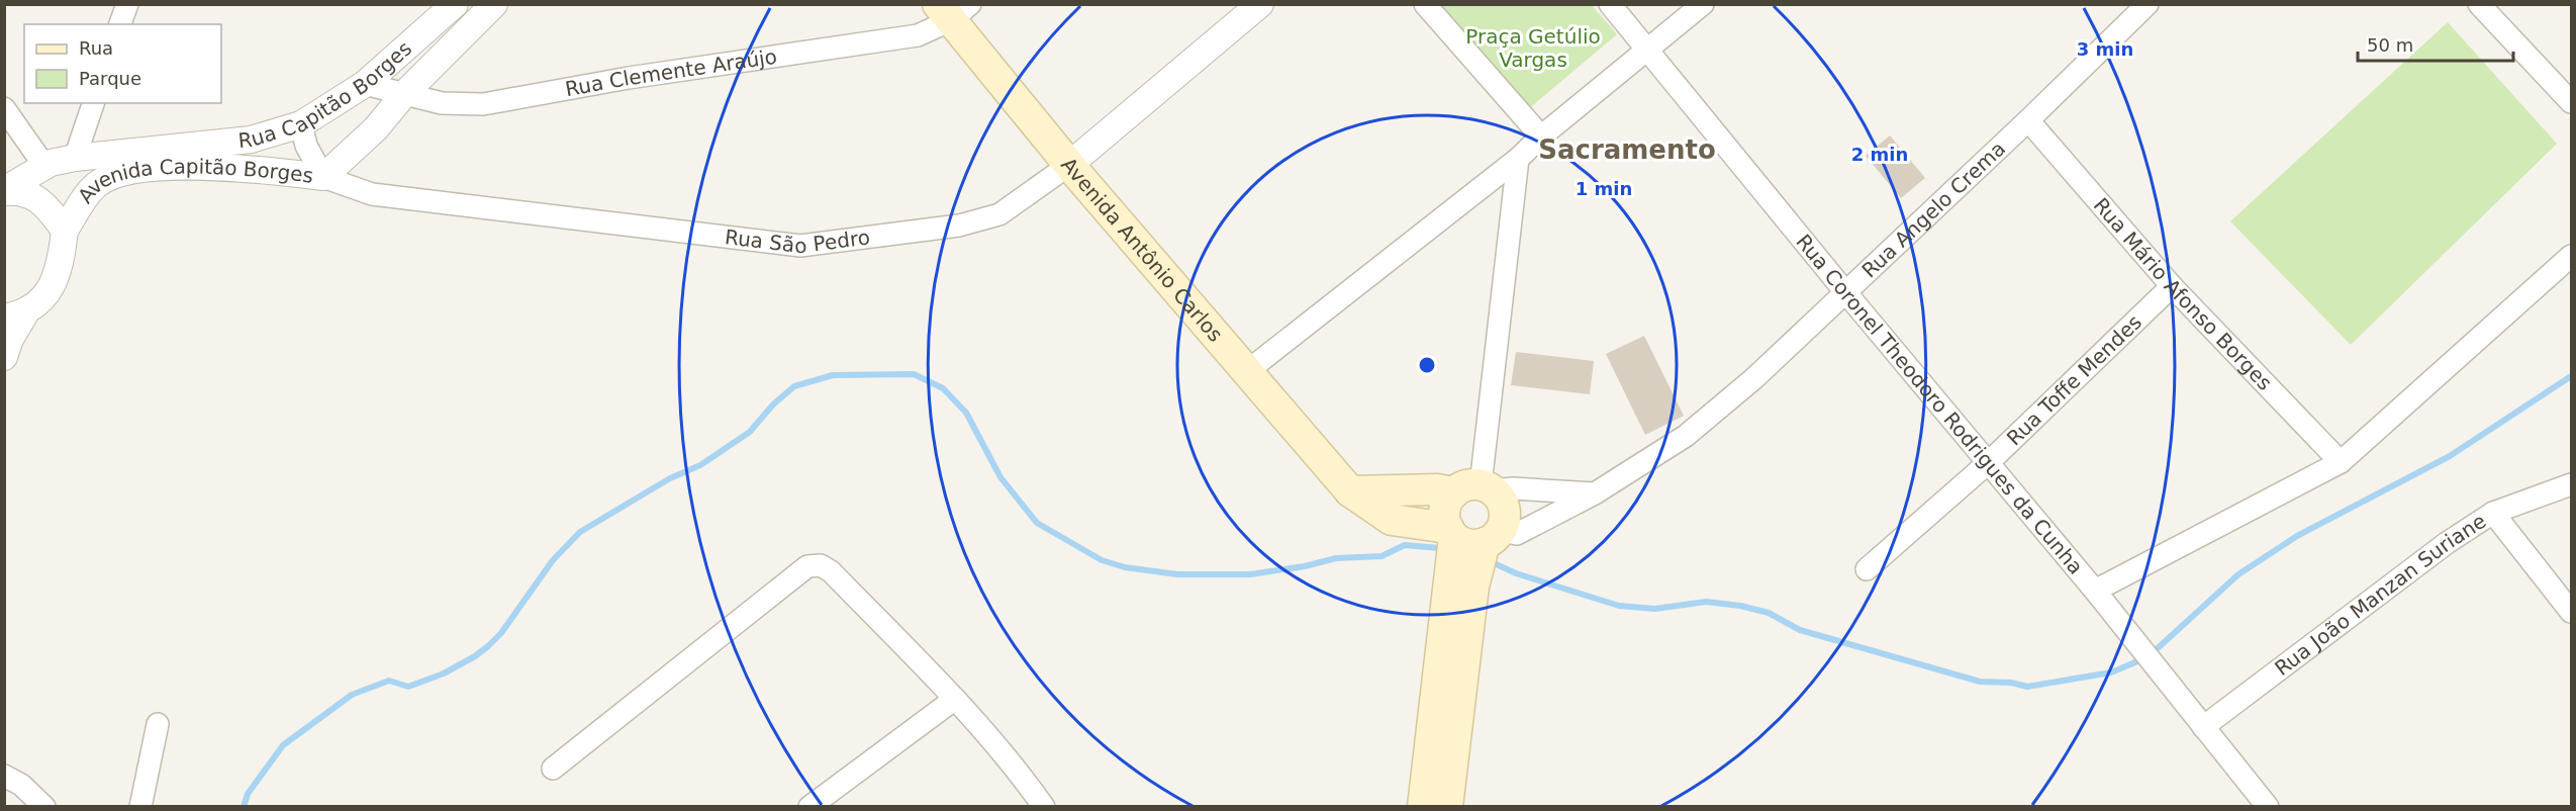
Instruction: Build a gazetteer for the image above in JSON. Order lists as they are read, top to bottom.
{
  "streets": {
    "main road": ["Avenida Antônio Carlos"],
    "street": [
      "Rua Clemente Araújo",
      "Rua Capitão Borges",
      "Avenida Capitão Borges",
      "Rua Angelo Crema",
      "Rua São Pedro",
      "Rua Mário Afonso Borges",
      "Rua Toffe Mendes",
      "Rua Coronel Theodoro Rodrigues da Cunha",
      "Rua João Manzan Suriane"
    ]
  },
  "crossings": [
    ["Rua Clemente Araújo", "Rua Capitão Borges"],
    ["Rua Clemente Araújo", "Avenida Capitão Borges"],
    ["Rua Clemente Araújo", "Avenida Antônio Carlos"],
    ["Avenida Capitão Borges", "Rua São Pedro"],
    ["Rua Angelo Crema", "Avenida Antônio Carlos"],
    ["Rua Angelo Crema", "Rua Mário Afonso Borges"],
    ["Rua Angelo Crema", "Rua Coronel Theodoro Rodrigues da Cunha"],
    ["Rua São Pedro", "Avenida Antônio Carlos"],
    ["Rua Mário Afonso Borges", "Rua Toffe Mendes"],
    ["Rua Toffe Mendes", "Rua Coronel Theodoro Rodrigues da Cunha"],
    ["Rua Coronel Theodoro Rodrigues da Cunha", "Rua João Manzan Suriane"]
  ],
  "districts": ["Sacramento"],
  "parks": ["Praça Getúlio Vargas"],
  "legend": ["Rua", "Parque"],
  "scale_bar": "50 m",
  "rings": ["3 min", "2 min", "1 min"]
}
